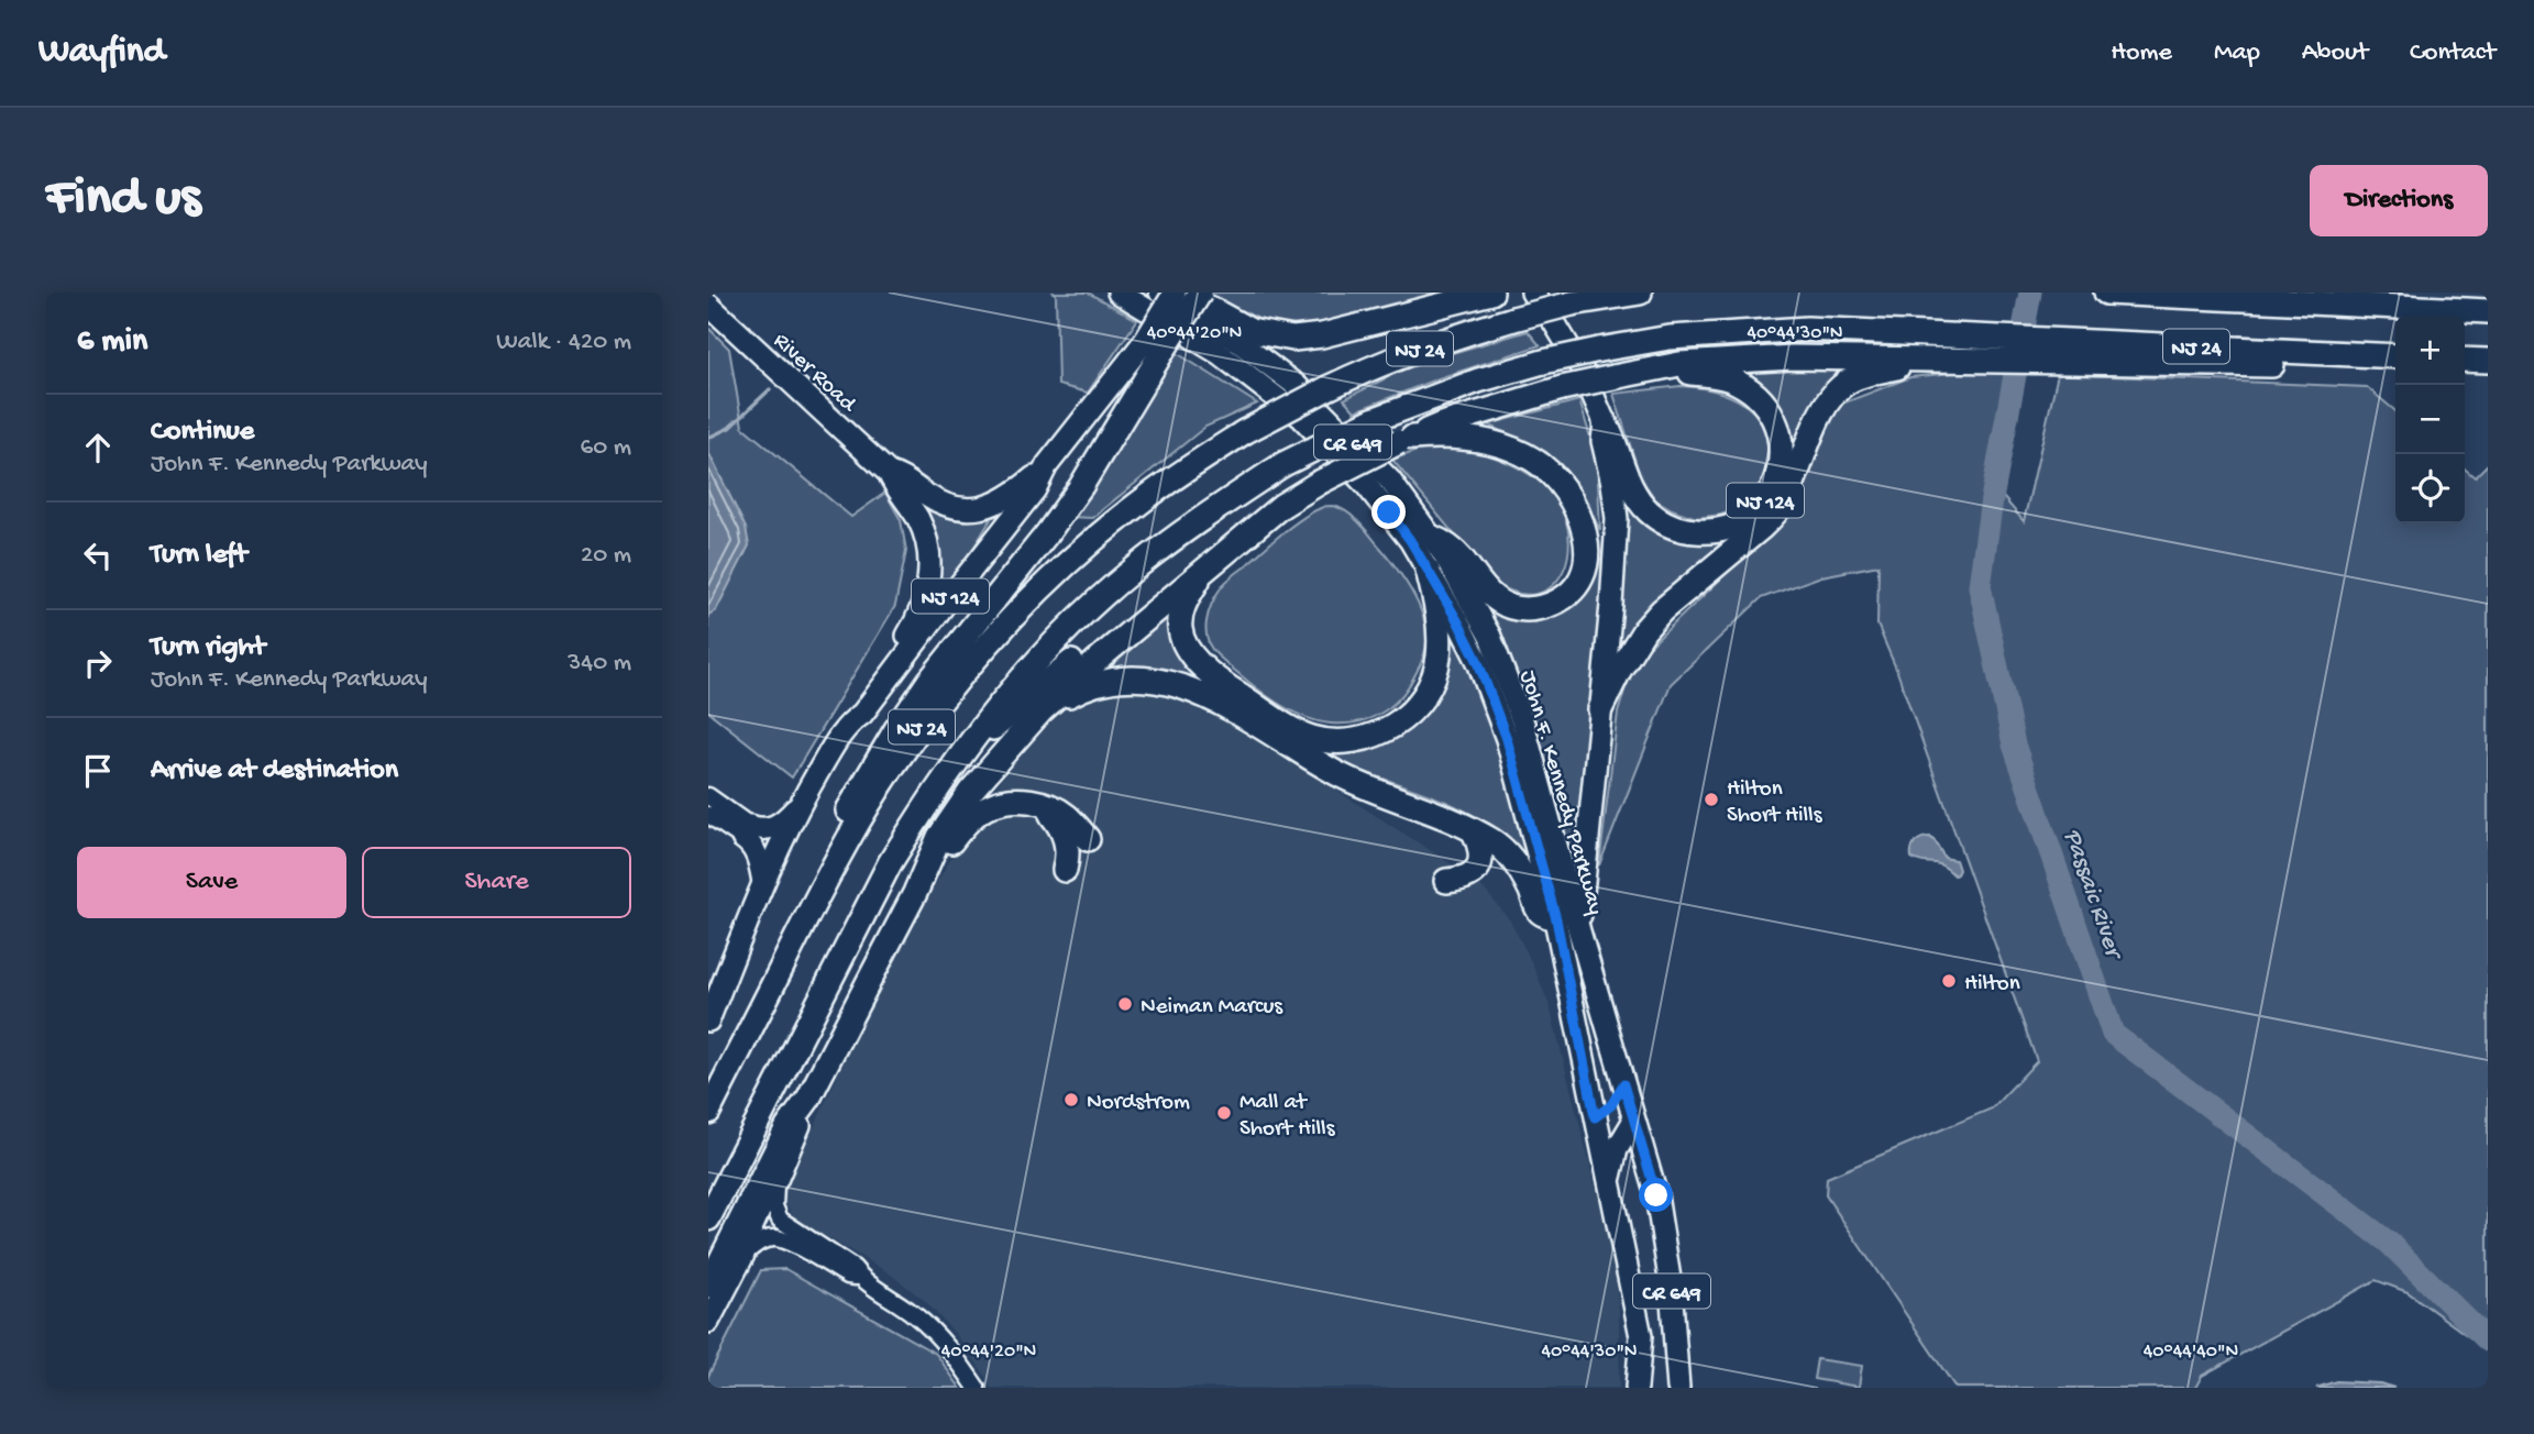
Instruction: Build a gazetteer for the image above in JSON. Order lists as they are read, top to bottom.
{
  "streets": {
    "highway": ["NJ 24", "NJ 124"],
    "main road": ["River Road", "CR 649", "John F. Kennedy Parkway"]
  },
  "crossings": [
    ["River Road", "NJ 124"]
  ],
  "water": ["Passaic River"],
  "places": [
    "Hilton Short Hills",
    "Hilton",
    "Neiman Marcus",
    "Nordstrom",
    "Mall at Short Hills"
  ],
  "page": {
    "header": "Wayfind",
    "nav": [
      "Home",
      "Map",
      "About",
      "Contact"
    ],
    "buttons": [
      "Directions",
      ["Save", "Share"]
    ],
    "title": "Find us",
    "heading": ["6 min", "Walk · 420 m"],
    "map_buttons": ["+", "−"],
    "list": [
      ["Continue", "John F. Kennedy Parkway", "60 m"],
      ["Turn left", "20 m"],
      ["Turn right", "John F. Kennedy Parkway", "340 m"],
      "Arrive at destination"
    ]
  },
  "coordinates": ["40°44'20\"N", "40°44'30\"N", "40°44'40\"N"]
}
